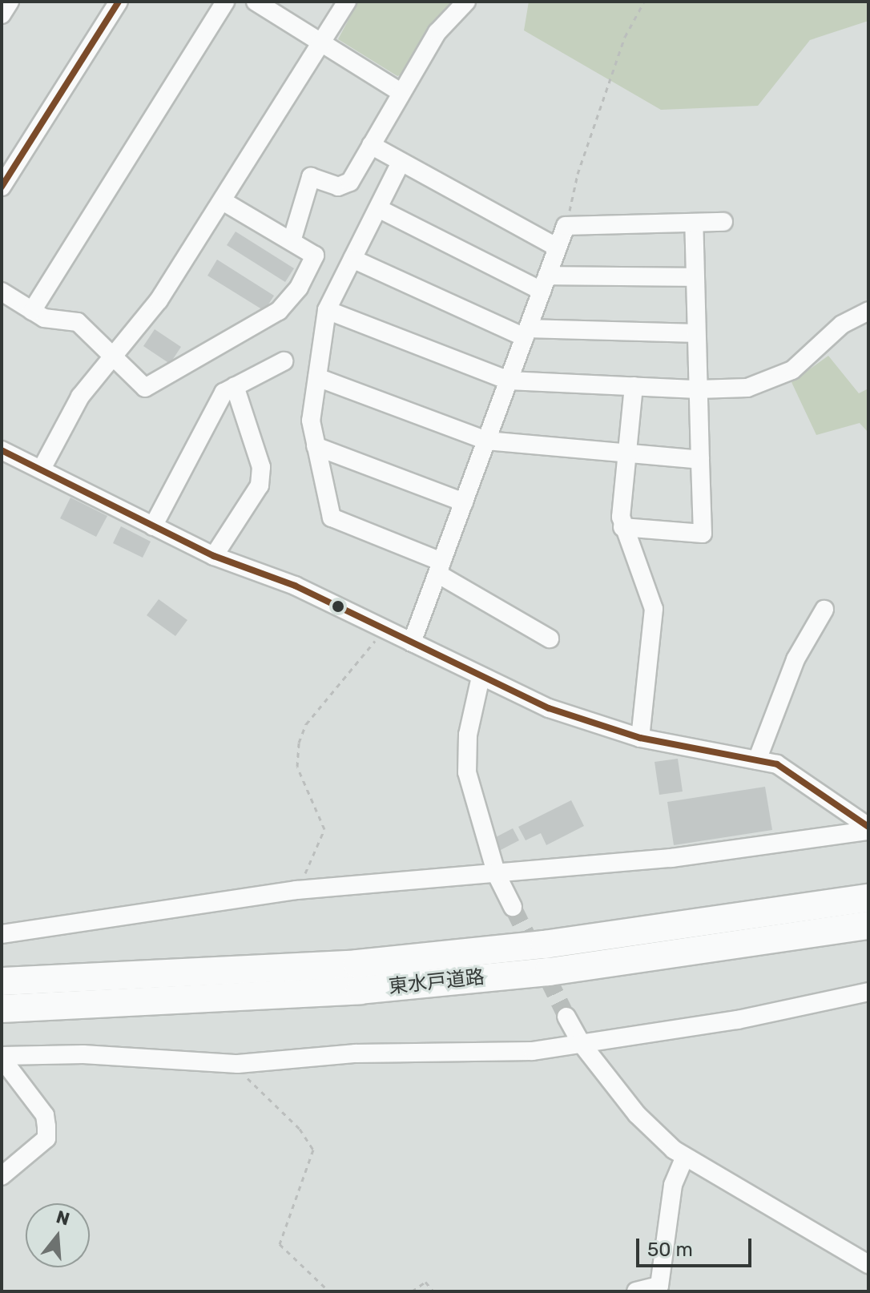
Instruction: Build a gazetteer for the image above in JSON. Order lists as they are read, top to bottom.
{
  "streets": {
    "highway": ["東水戸道路"]
  },
  "scale_bar": "50 m",
  "north": "top"
}
